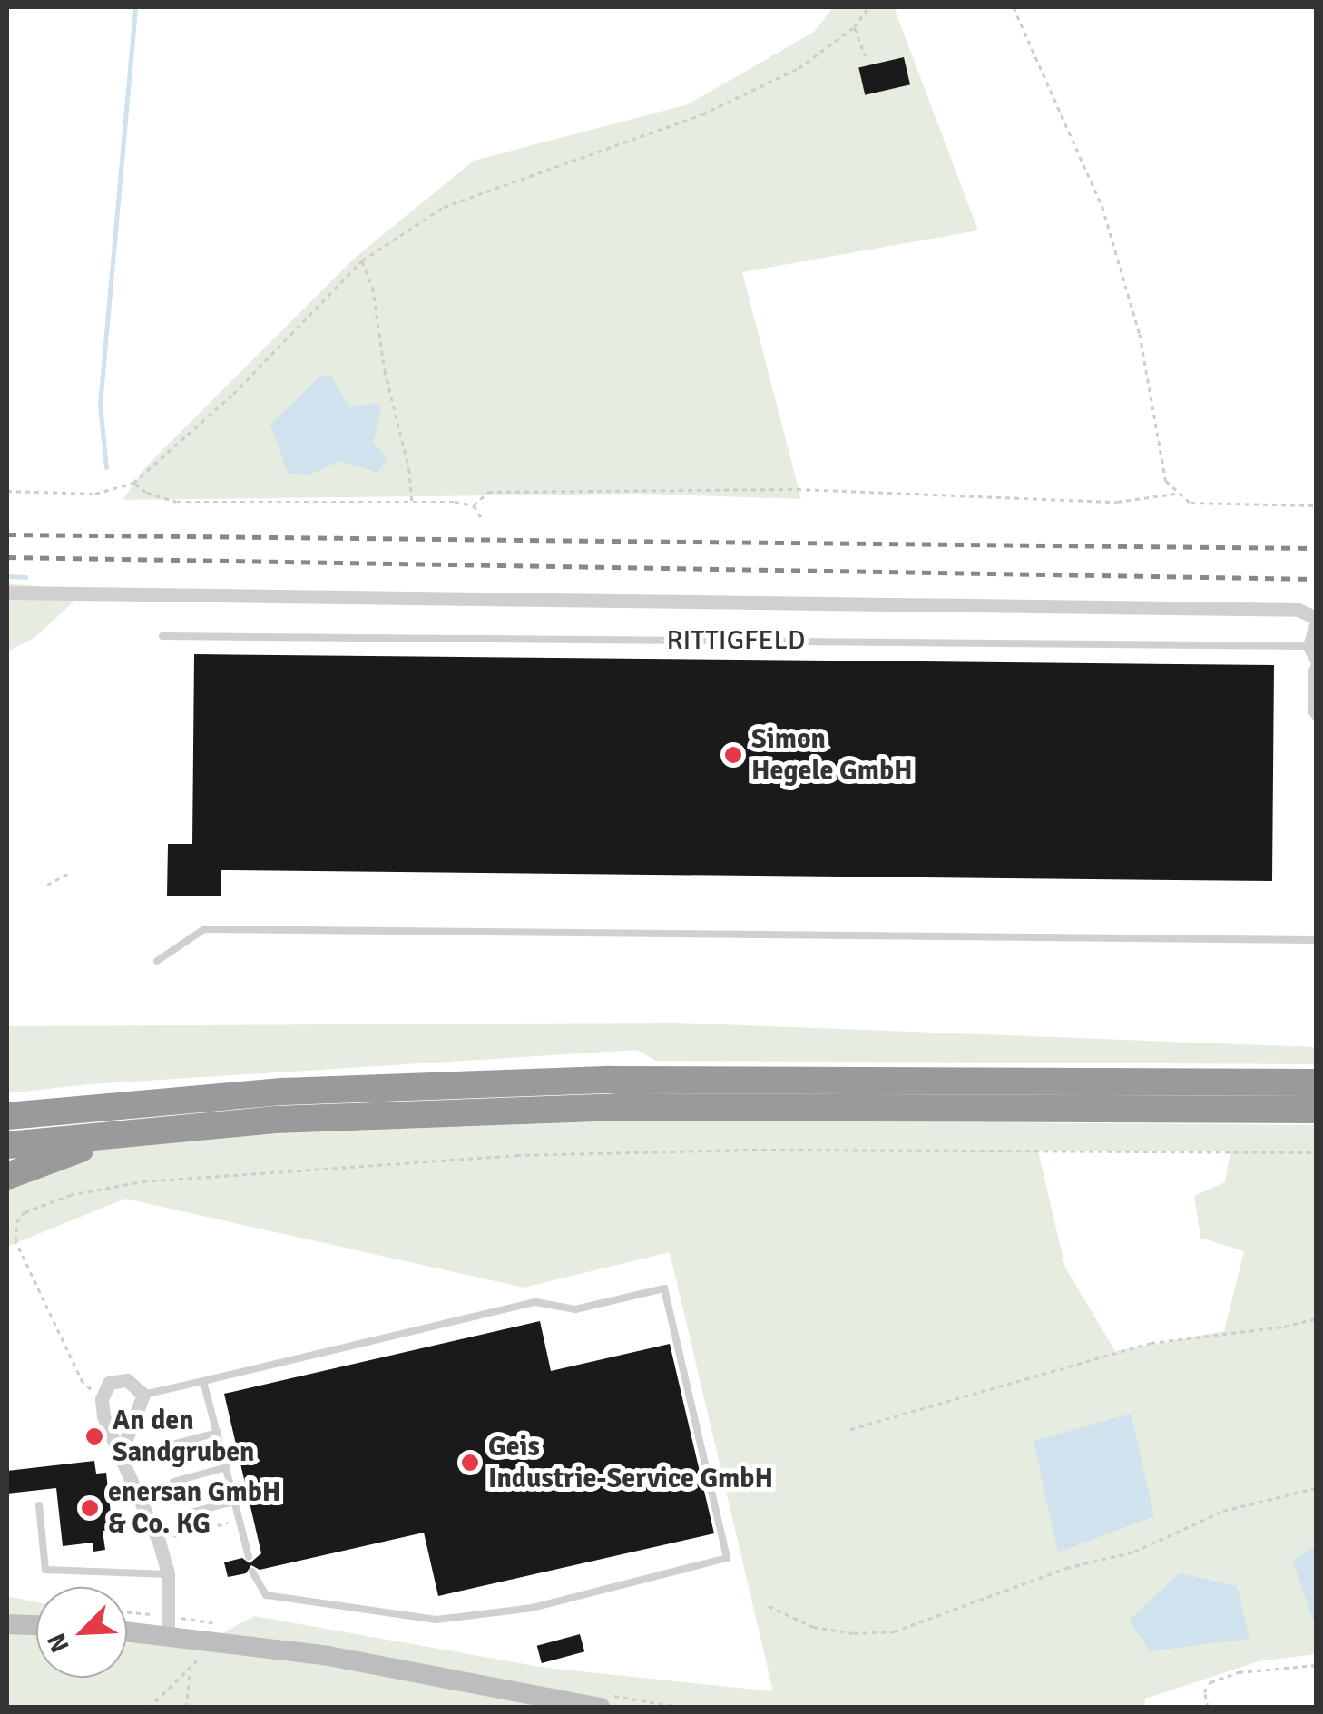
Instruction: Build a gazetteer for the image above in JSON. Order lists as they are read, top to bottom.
{
  "streets": {
    "lane": ["RITTIGFELD"]
  },
  "places": [
    "Simon Hegele GmbH",
    "An den Sandgruben",
    "Geis Industrie-Service GmbH",
    "enersan GmbH & Co. KG"
  ],
  "north": "bottom left"
}
